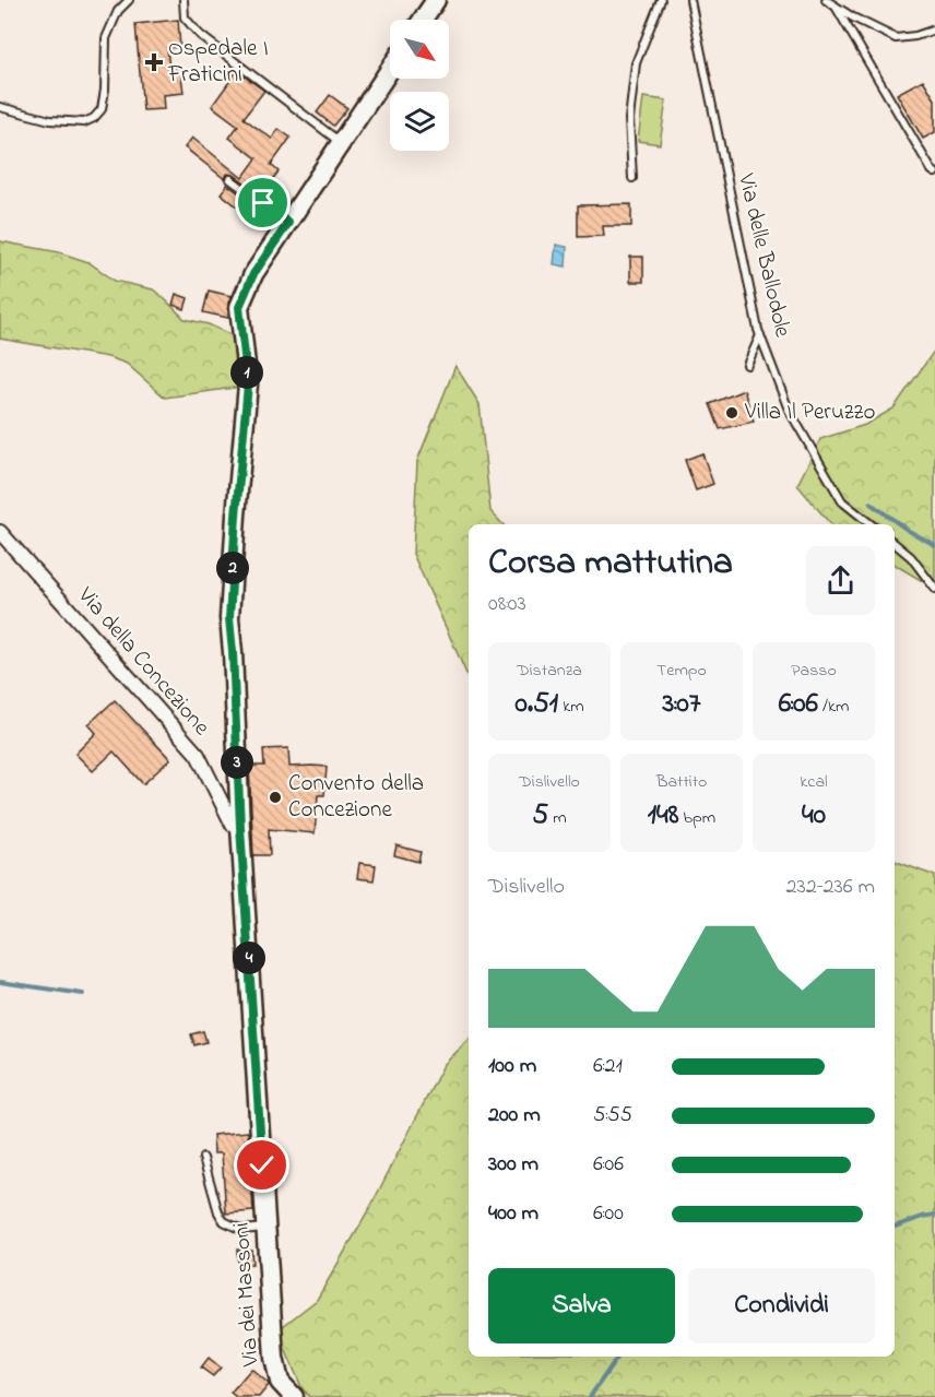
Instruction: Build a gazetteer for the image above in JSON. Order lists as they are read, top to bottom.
{
  "streets": {
    "street": ["Via della Concezione", "Via dei Massoni"],
    "lane": ["Via delle Ballodole"]
  },
  "crossings": [
    ["Via della Concezione", "Via dei Massoni"]
  ],
  "places": {
    "health": ["Ospedale I Fraticini"],
    "other": ["Villa Il Peruzzo", "Convento della Concezione"]
  },
  "north": "bottom right",
  "page": {
    "pins": [
      "1",
      "2",
      "3",
      "4"
    ],
    "heading": ["Corsa mattutina", "08:03"],
    "stats": [
      ["Distanza", "0.51 km"],
      ["Tempo", "3:07"],
      ["Passo", "6:06 /km"],
      ["Dislivello", "5 m"],
      ["Battito", "148 bpm"],
      ["kcal", "40"]
    ],
    "chart": ["Dislivello", "232–236 m"],
    "list": [
      {
        "name": "100 m",
        "note": "6:21"
      },
      {
        "name": "200 m",
        "note": "5:55"
      },
      {
        "name": "300 m",
        "note": "6:06"
      },
      {
        "name": "400 m",
        "note": "6:00"
      }
    ],
    "buttons": ["Salva", "Condividi"]
  }
}
